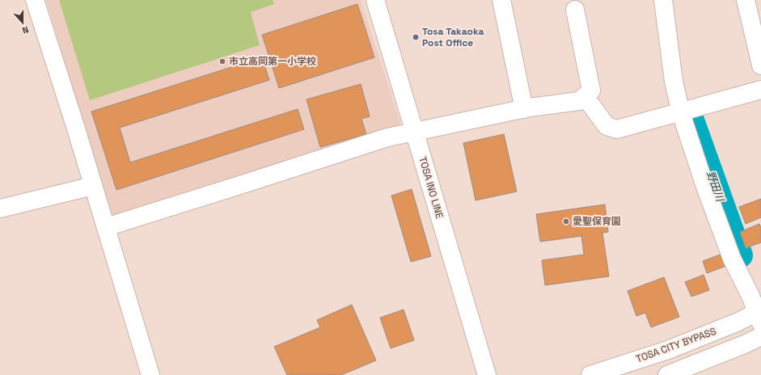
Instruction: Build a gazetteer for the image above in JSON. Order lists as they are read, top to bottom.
{
  "streets": {
    "main road": ["TOSA INO LINE", "TOSA CITY BYPASS"]
  },
  "water": ["野田川"],
  "places": ["Tosa Takaoka Post Office", "市立高岡第一小学校", "愛聖保育園"],
  "north": "bottom"
}
